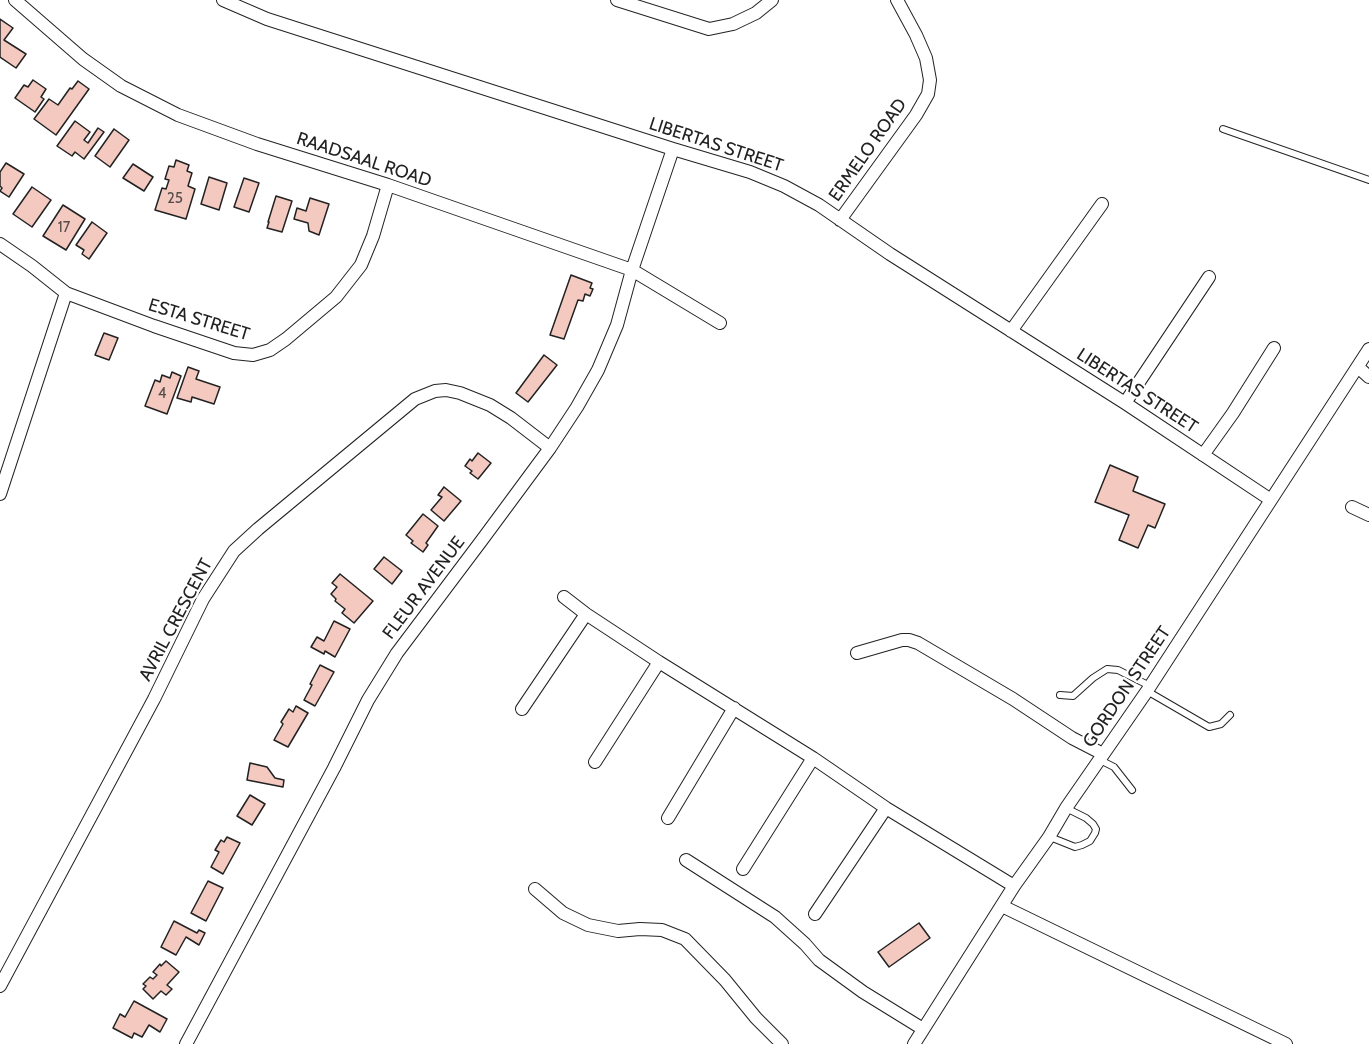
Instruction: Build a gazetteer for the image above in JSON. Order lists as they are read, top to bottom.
{
  "streets": {
    "street": [
      "LIBERTAS STREET",
      "ERMELO ROAD",
      "RAADSAAL ROAD",
      "ESTA STREET",
      "FLEUR AVENUE",
      "AVRIL CRESCENT",
      "GORDON STREET"
    ]
  },
  "crossings": [
    ["LIBERTAS STREET", "ERMELO ROAD"],
    ["LIBERTAS STREET", "FLEUR AVENUE"],
    ["LIBERTAS STREET", "GORDON STREET"],
    ["RAADSAAL ROAD", "ESTA STREET"],
    ["RAADSAAL ROAD", "FLEUR AVENUE"],
    ["FLEUR AVENUE", "AVRIL CRESCENT"]
  ],
  "house_numbers": ["25", "17", "4"]
}
